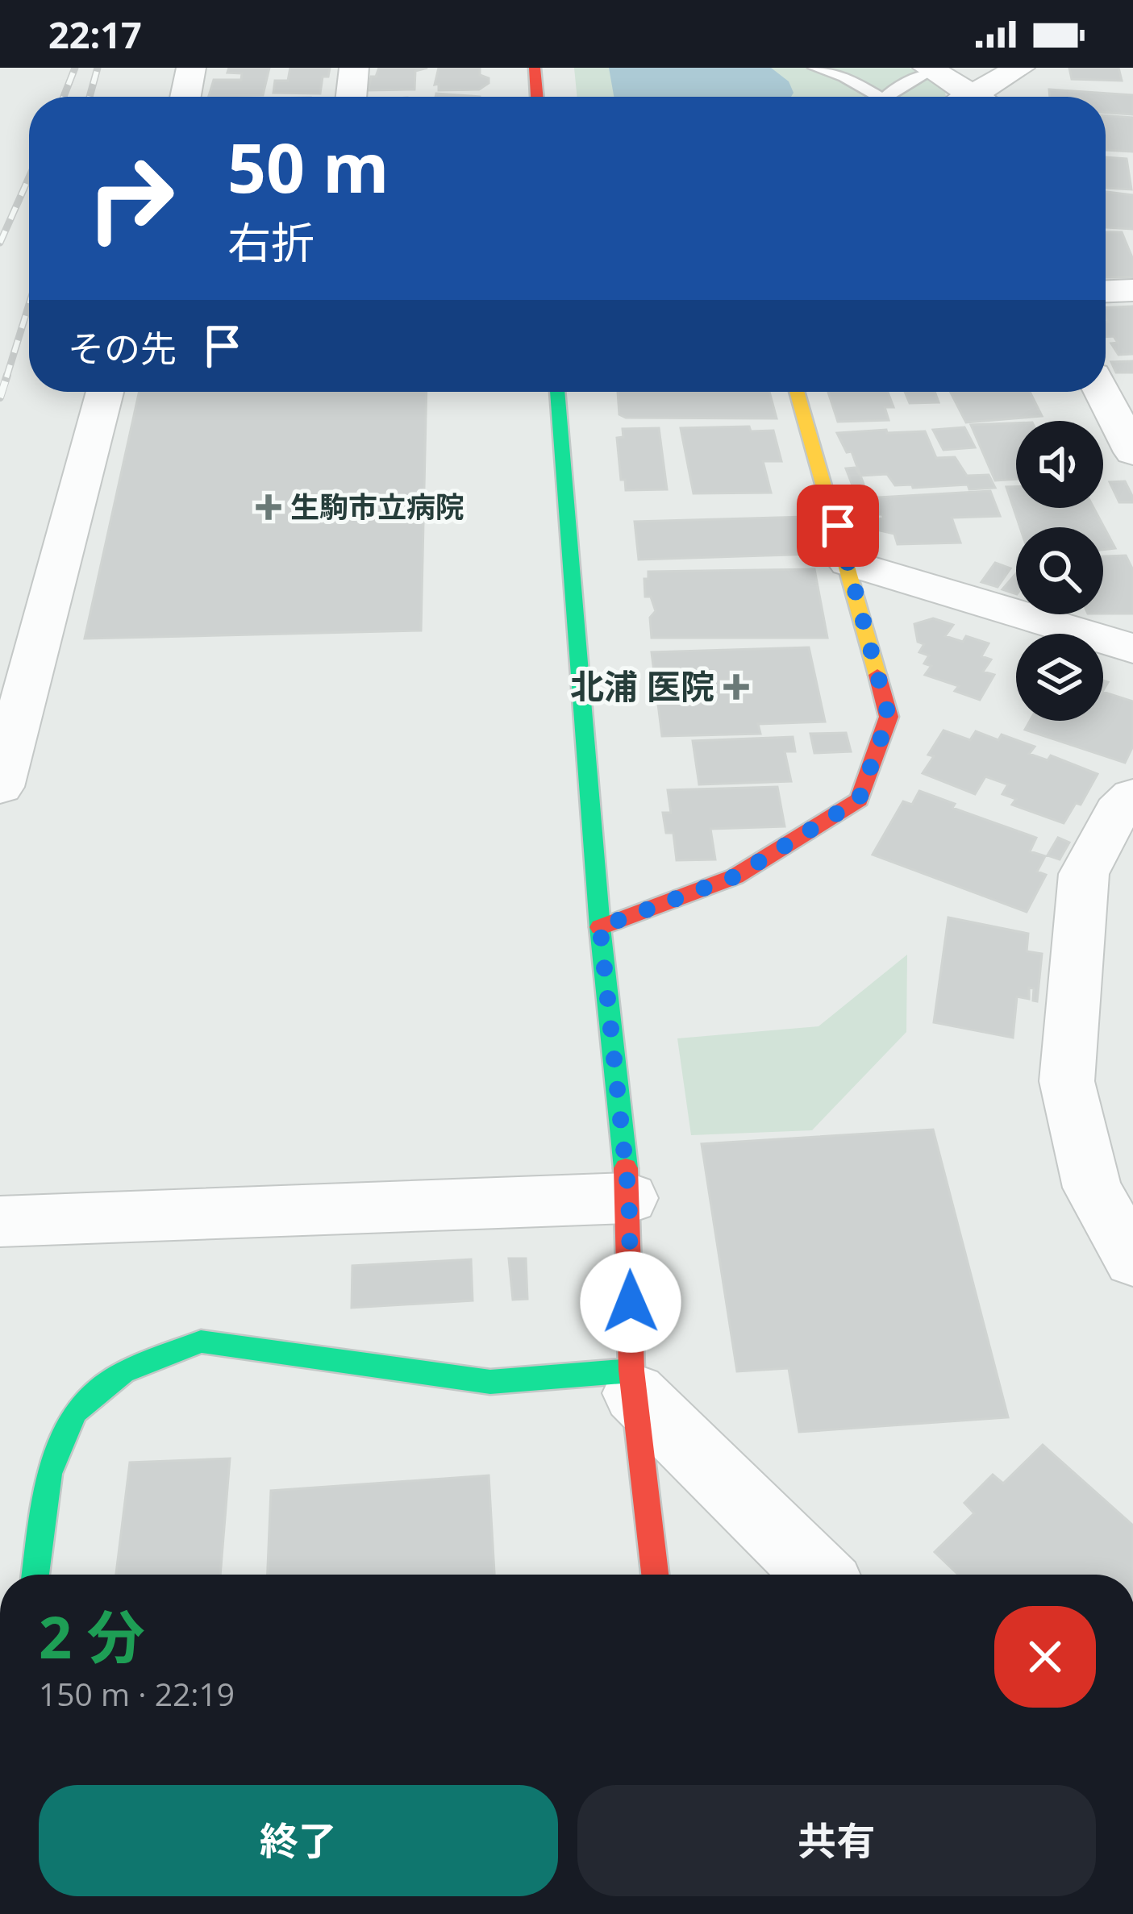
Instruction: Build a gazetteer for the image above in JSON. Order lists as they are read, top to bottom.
{
  "places": {
    "health": ["生駒市立病院", "北浦 医院"]
  },
  "page": {
    "status": "22:17",
    "turn": ["50 m", "右折"],
    "then": "その先",
    "heading": ["2 分", "150 m · 22:19"],
    "buttons": ["終了", "共有"]
  }
}
